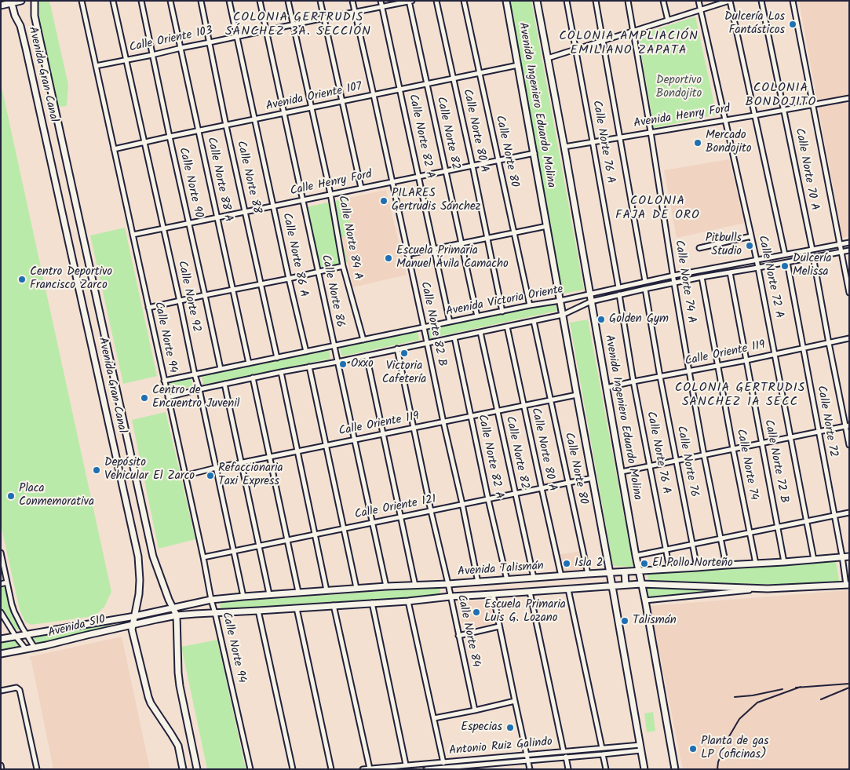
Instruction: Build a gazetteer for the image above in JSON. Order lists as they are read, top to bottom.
{
  "streets": {
    "main road": [
      "Avenida Gran Canal",
      "Avenida Ingeniero Eduardo Molina",
      "Avenida Talismán",
      "Avenida 510"
    ],
    "street": [
      "Calle Oriente 103",
      "Avenida Oriente 107",
      "Avenida Henry Ford",
      "Calle Norte 80 A",
      "Calle Norte 82",
      "Calle Norte 82 A",
      "Calle Norte 76 A",
      "Calle Norte 80",
      "Calle Norte 70 A",
      "Calle Norte 88",
      "Calle Norte 88 A",
      "Calle Norte 90",
      "Calle Henry Ford",
      "Calle Norte 84 A",
      "Calle Norte 86 A",
      "Calle Norte 72 A",
      "Calle Norte 74 A",
      "Calle Norte 86",
      "Calle Norte 92",
      "Avenida Victoria Oriente",
      "Calle Norte 82 B",
      "Calle Norte 94",
      "Calle Oriente 119",
      "Calle Norte 72",
      "Calle Norte 76",
      "Calle Norte 72 B",
      "Calle Norte 74",
      "Calle Oriente 121",
      "Calle Norte 84",
      "Antonio Ruiz Galindo"
    ]
  },
  "crossings": [
    ["Calle Oriente 103", "Calle Norte 82"],
    ["Calle Oriente 103", "Calle Norte 82 A"],
    ["Calle Oriente 103", "Calle Norte 88"],
    ["Calle Oriente 103", "Calle Norte 88 A"],
    ["Calle Oriente 103", "Calle Norte 90"],
    ["Calle Oriente 103", "Calle Norte 84 A"],
    ["Calle Oriente 103", "Calle Norte 86 A"],
    ["Calle Oriente 103", "Calle Norte 86"],
    ["Calle Oriente 103", "Calle Norte 92"],
    ["Calle Oriente 103", "Calle Norte 82 B"],
    ["Calle Oriente 103", "Calle Norte 94"],
    ["Avenida Gran Canal", "Avenida Talismán"],
    ["Avenida Gran Canal", "Avenida 510"],
    ["Avenida Oriente 107", "Avenida Ingeniero Eduardo Molina"],
    ["Avenida Oriente 107", "Calle Norte 80 A"],
    ["Avenida Oriente 107", "Calle Norte 82"],
    ["Avenida Oriente 107", "Calle Norte 82 A"],
    ["Avenida Oriente 107", "Calle Norte 80"],
    ["Avenida Oriente 107", "Calle Norte 88"],
    ["Avenida Oriente 107", "Calle Norte 88 A"],
    ["Avenida Oriente 107", "Calle Norte 90"],
    ["Avenida Oriente 107", "Calle Norte 84 A"],
    ["Avenida Oriente 107", "Calle Norte 86 A"],
    ["Avenida Oriente 107", "Calle Norte 86"],
    ["Avenida Oriente 107", "Calle Norte 92"],
    ["Avenida Oriente 107", "Calle Norte 82 B"],
    ["Avenida Oriente 107", "Calle Norte 94"],
    ["Avenida Ingeniero Eduardo Molina", "Avenida Henry Ford"],
    ["Avenida Ingeniero Eduardo Molina", "Calle Henry Ford"],
    ["Avenida Ingeniero Eduardo Molina", "Avenida Victoria Oriente"],
    ["Avenida Ingeniero Eduardo Molina", "Calle Oriente 119"],
    ["Avenida Ingeniero Eduardo Molina", "Calle Oriente 121"],
    ["Avenida Ingeniero Eduardo Molina", "Avenida Talismán"],
    ["Avenida Ingeniero Eduardo Molina", "Antonio Ruiz Galindo"],
    ["Avenida Henry Ford", "Calle Norte 76 A"],
    ["Avenida Henry Ford", "Calle Norte 70 A"],
    ["Avenida Henry Ford", "Calle Norte 72 A"],
    ["Avenida Henry Ford", "Calle Norte 74 A"],
    ["Calle Norte 80 A", "Calle Henry Ford"],
    ["Calle Norte 80 A", "Avenida Victoria Oriente"],
    ["Calle Norte 80 A", "Calle Oriente 119"],
    ["Calle Norte 80 A", "Calle Oriente 121"],
    ["Calle Norte 80 A", "Avenida Talismán"],
    ["Calle Norte 82", "Calle Henry Ford"],
    ["Calle Norte 82", "Avenida Victoria Oriente"],
    ["Calle Norte 82", "Calle Oriente 119"],
    ["Calle Norte 82", "Calle Oriente 121"],
    ["Calle Norte 82", "Avenida Talismán"],
    ["Calle Norte 82 A", "Calle Henry Ford"],
    ["Calle Norte 82 A", "Avenida Victoria Oriente"],
    ["Calle Norte 82 A", "Calle Oriente 119"],
    ["Calle Norte 82 A", "Calle Oriente 121"],
    ["Calle Norte 82 A", "Avenida Talismán"],
    ["Calle Norte 76 A", "Avenida Victoria Oriente"],
    ["Calle Norte 76 A", "Calle Oriente 119"],
    ["Calle Norte 76 A", "Avenida Talismán"],
    ["Calle Norte 80", "Calle Henry Ford"],
    ["Calle Norte 80", "Avenida Victoria Oriente"],
    ["Calle Norte 80", "Calle Oriente 119"],
    ["Calle Norte 80", "Calle Oriente 121"],
    ["Calle Norte 80", "Avenida Talismán"],
    ["Calle Norte 70 A", "Avenida Victoria Oriente"],
    ["Calle Norte 88", "Calle Henry Ford"],
    ["Calle Norte 88", "Avenida Victoria Oriente"],
    ["Calle Norte 88 A", "Calle Henry Ford"],
    ["Calle Norte 88 A", "Avenida Victoria Oriente"],
    ["Calle Norte 90", "Calle Henry Ford"],
    ["Calle Norte 90", "Avenida Victoria Oriente"],
    ["Calle Henry Ford", "Calle Norte 84 A"],
    ["Calle Henry Ford", "Calle Norte 86 A"],
    ["Calle Henry Ford", "Calle Norte 86"],
    ["Calle Henry Ford", "Calle Norte 92"],
    ["Calle Henry Ford", "Calle Norte 82 B"],
    ["Calle Henry Ford", "Calle Norte 94"],
    ["Calle Norte 84 A", "Avenida Victoria Oriente"],
    ["Calle Norte 86 A", "Avenida Victoria Oriente"],
    ["Calle Norte 72 A", "Avenida Victoria Oriente"],
    ["Calle Norte 72 A", "Calle Oriente 119"],
    ["Calle Norte 72 A", "Avenida Talismán"],
    ["Calle Norte 74 A", "Avenida Victoria Oriente"],
    ["Calle Norte 74 A", "Calle Oriente 119"],
    ["Calle Norte 74 A", "Avenida Talismán"],
    ["Calle Norte 86", "Avenida Victoria Oriente"],
    ["Calle Norte 86", "Calle Oriente 119"],
    ["Calle Norte 86", "Calle Oriente 121"],
    ["Calle Norte 86", "Avenida Talismán"],
    ["Calle Norte 92", "Avenida Victoria Oriente"],
    ["Calle Norte 92", "Calle Oriente 119"],
    ["Calle Norte 92", "Calle Oriente 121"],
    ["Calle Norte 92", "Avenida Talismán"],
    ["Avenida Victoria Oriente", "Calle Norte 82 B"],
    ["Avenida Victoria Oriente", "Calle Norte 94"],
    ["Avenida Victoria Oriente", "Calle Norte 72"],
    ["Avenida Victoria Oriente", "Calle Norte 76"],
    ["Avenida Victoria Oriente", "Calle Norte 72 B"],
    ["Avenida Victoria Oriente", "Calle Norte 74"],
    ["Avenida Victoria Oriente", "Calle Norte 84"],
    ["Calle Norte 82 B", "Calle Oriente 119"],
    ["Calle Norte 82 B", "Calle Oriente 121"],
    ["Calle Norte 82 B", "Avenida Talismán"],
    ["Calle Norte 94", "Calle Oriente 119"],
    ["Calle Norte 94", "Calle Oriente 121"],
    ["Calle Norte 94", "Avenida Talismán"],
    ["Calle Oriente 119", "Calle Norte 72"],
    ["Calle Oriente 119", "Calle Norte 76"],
    ["Calle Oriente 119", "Calle Norte 72 B"],
    ["Calle Oriente 119", "Calle Norte 74"],
    ["Calle Oriente 119", "Calle Norte 84"],
    ["Calle Norte 72", "Avenida Talismán"],
    ["Calle Norte 76", "Avenida Talismán"],
    ["Calle Norte 72 B", "Avenida Talismán"],
    ["Calle Norte 74", "Avenida Talismán"],
    ["Calle Oriente 121", "Calle Norte 84"],
    ["Avenida Talismán", "Avenida 510"],
    ["Avenida Talismán", "Calle Norte 84"]
  ],
  "districts": [
    "COLONIA GERTRUDIS SÁNCHEZ 3A. SECCIÓN",
    "COLONIA AMPLIACIÓN EMILIANO ZAPATA",
    "COLONIA BONDOJITO",
    "COLONIA FAJA DE ORO",
    "COLONIA GERTRUDIS SANCHEZ 1A SECC"
  ],
  "parks": ["Deportivo Bondojito"],
  "places": [
    "Dulcería Los Fantásticos",
    "Mercado Bondojito",
    "PILARES Gertrudis Sánchez",
    "Pitbulls Studio",
    "Escuela Primaria Manuel Ávila Camacho",
    "Dulcería Melissa",
    "Centro Deportivo Francisco Zarco",
    "Golden Gym",
    "Victoria Cafetería",
    "Oxxo",
    "Centro de Encuentro Juvenil",
    "Depósito Vehicular El Zarco",
    "Refaccionaria Taxi Express",
    "Placa Conmemorativa",
    "Isla 2",
    "El Pollo Norteño",
    "Escuela Primaria Luis G. Lozano",
    "Talismán",
    "Especias",
    "Planta de gas LP (oficinas)"
  ]
}
